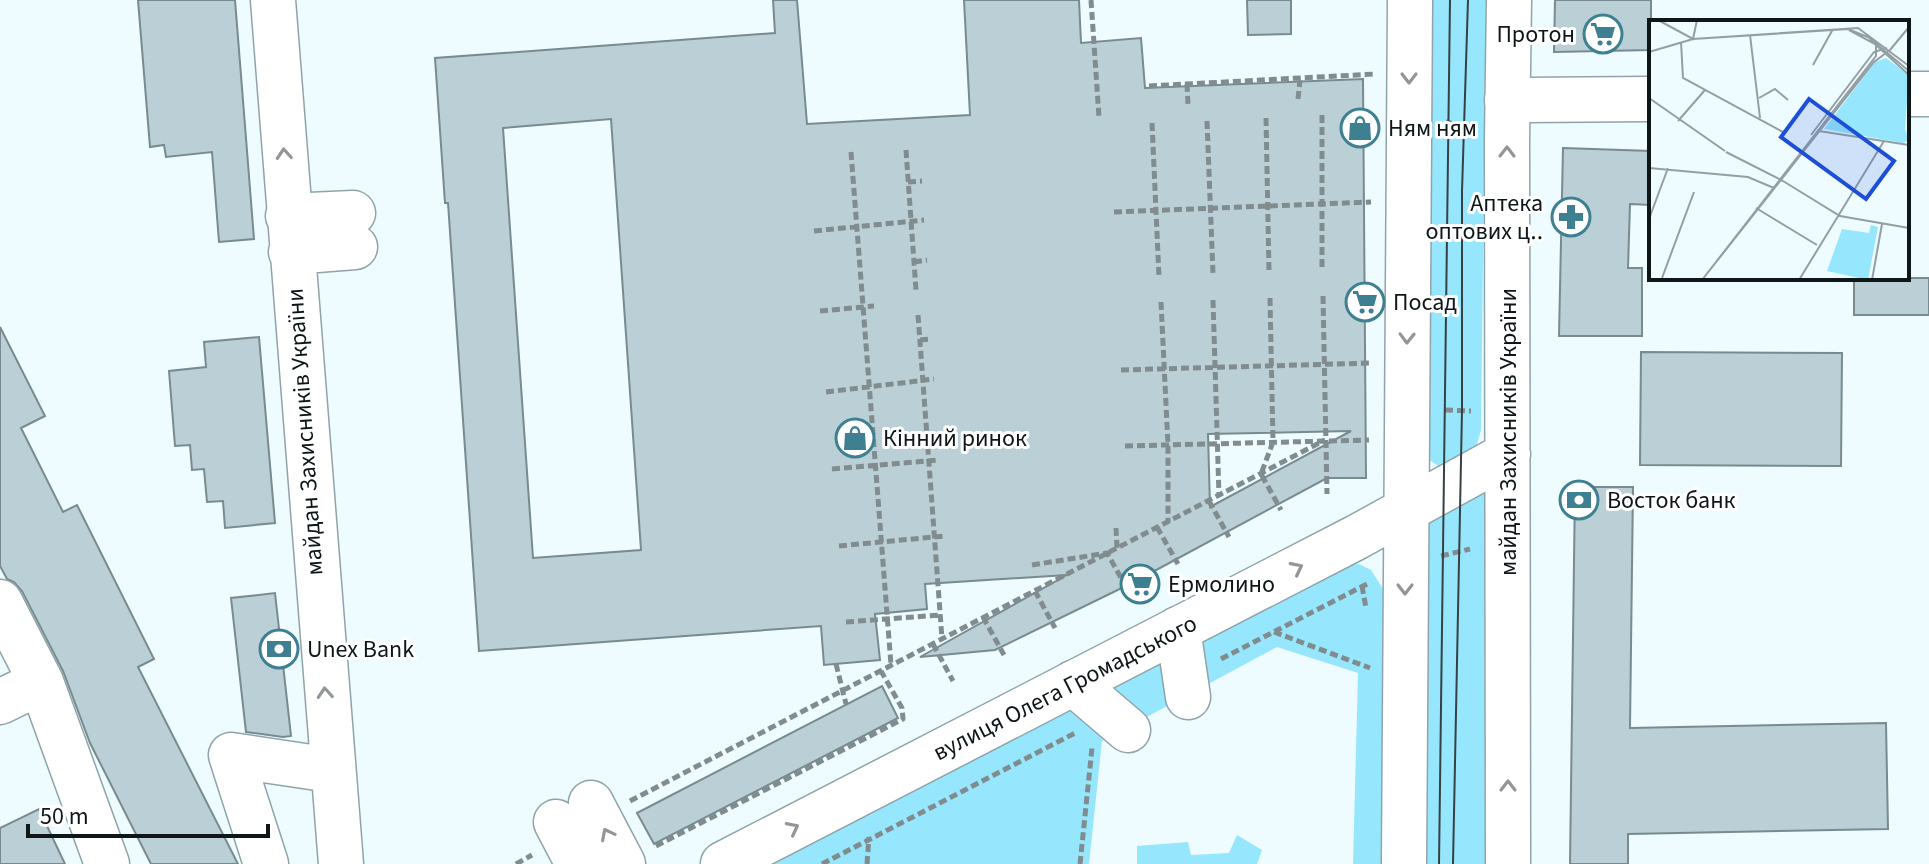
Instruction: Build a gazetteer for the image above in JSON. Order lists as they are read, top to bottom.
{
  "streets": {
    "main road": ["майдан Захисників України", "вулиця Олега Громадського"]
  },
  "crossings": [
    ["майдан Захисників України", "вулиця Олега Громадського"]
  ],
  "one_way": ["вулиця Олега Громадського"],
  "places": {
    "supermarket": ["Протон", "Посад", "Ермолино"],
    "shop": ["Ням ням", "Кінний ринок"],
    "pharmacy": ["Аптека оптових ц‥"],
    "bank": ["Восток банк", "Unex Bank"]
  },
  "scale_bar": "50 m"
}
